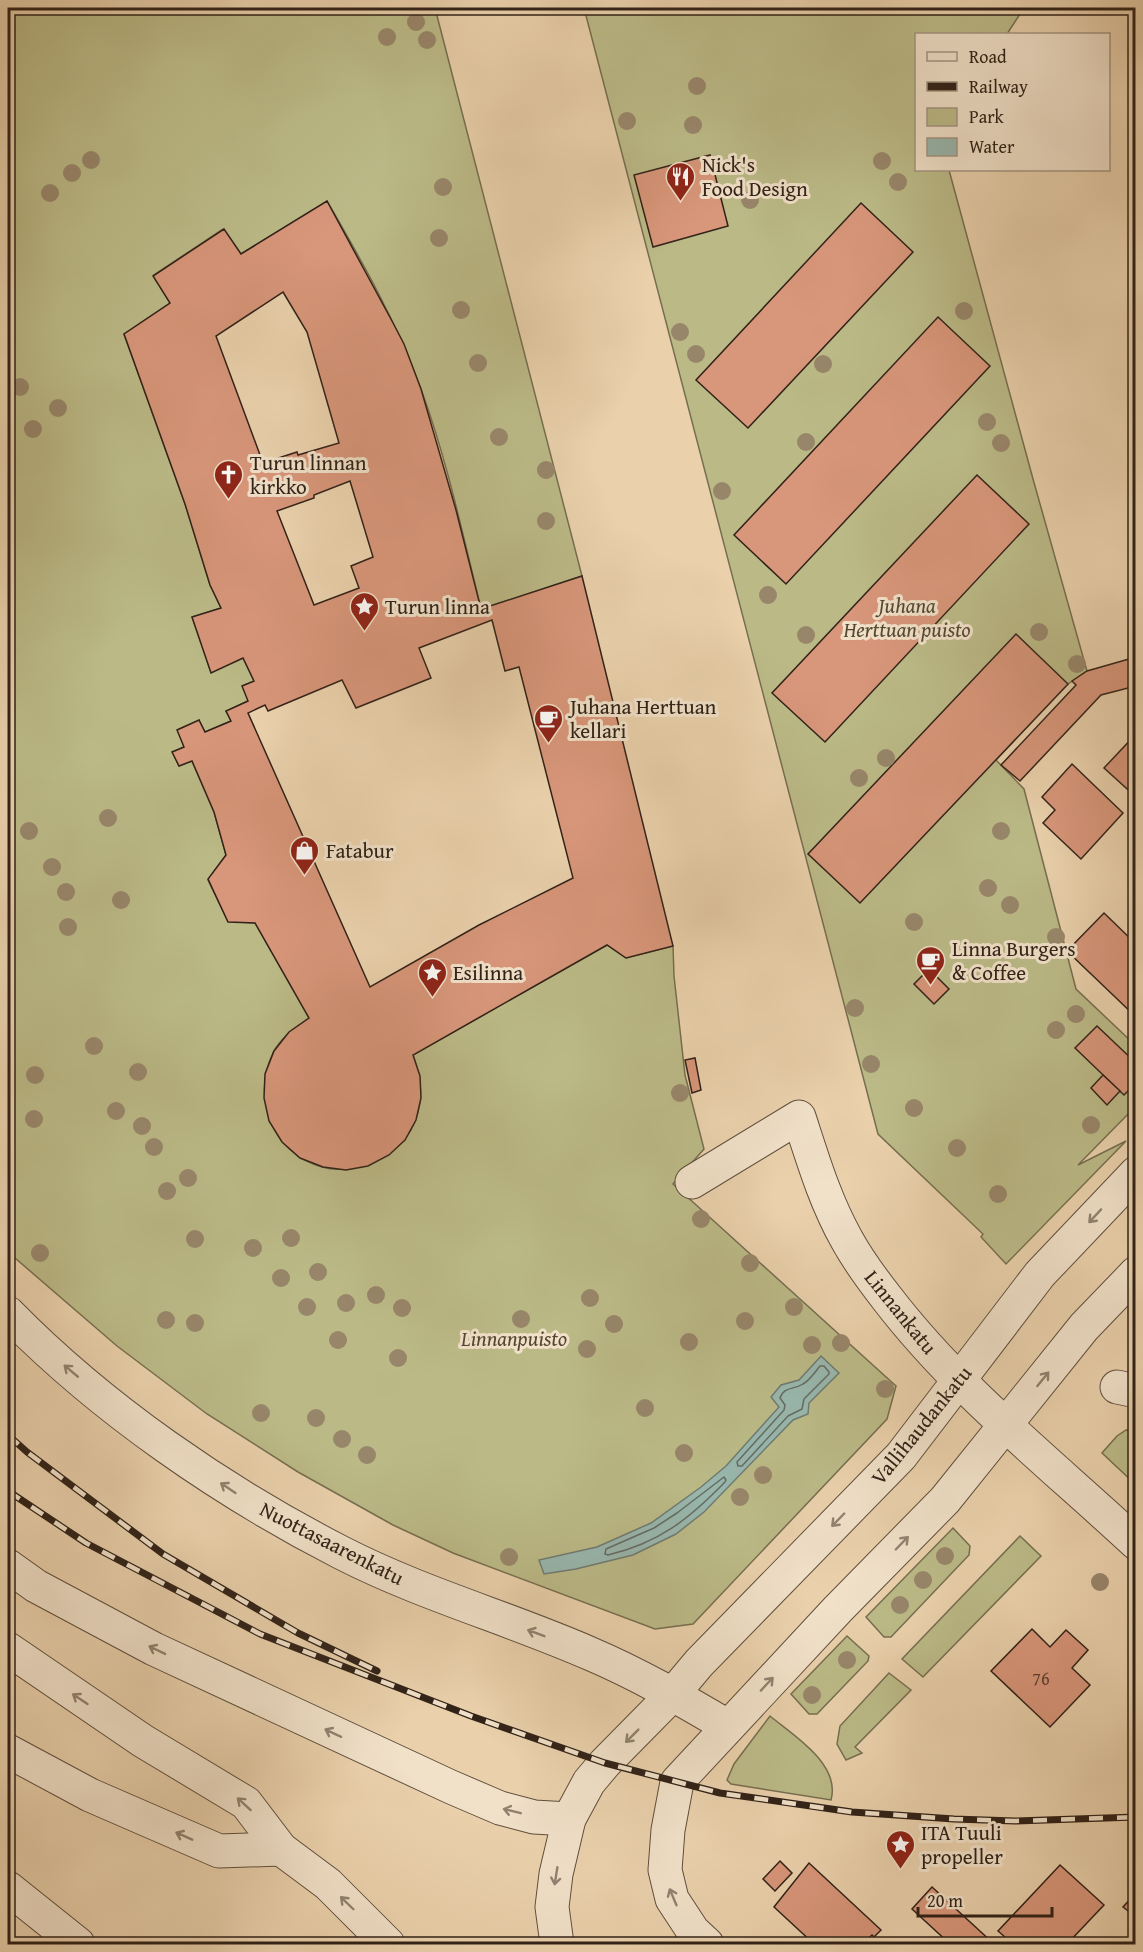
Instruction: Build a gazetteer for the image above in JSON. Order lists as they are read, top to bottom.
{
  "streets": {
    "street": ["Linnankatu", "Vallihaudankatu", "Nuottasaarenkatu"]
  },
  "crossings": [
    ["Linnankatu", "Vallihaudankatu"],
    ["Vallihaudankatu", "Nuottasaarenkatu"]
  ],
  "parks": ["Juhana Herttuan puisto", "Linnanpuisto"],
  "places": {
    "restaurant": ["Nick's Food Design"],
    "church": ["Turun linnan kirkko"],
    "place": ["Turun linna", "Esilinna", "ITA Tuuli propeller"],
    "cafe": ["Juhana Herttuan kellari", "Linna Burgers & Coffee"],
    "shop": ["Fatabur"]
  },
  "house_numbers": ["76"],
  "legend": [
    "Road",
    "Railway",
    "Park",
    "Water"
  ],
  "scale_bar": "20 m"
}
